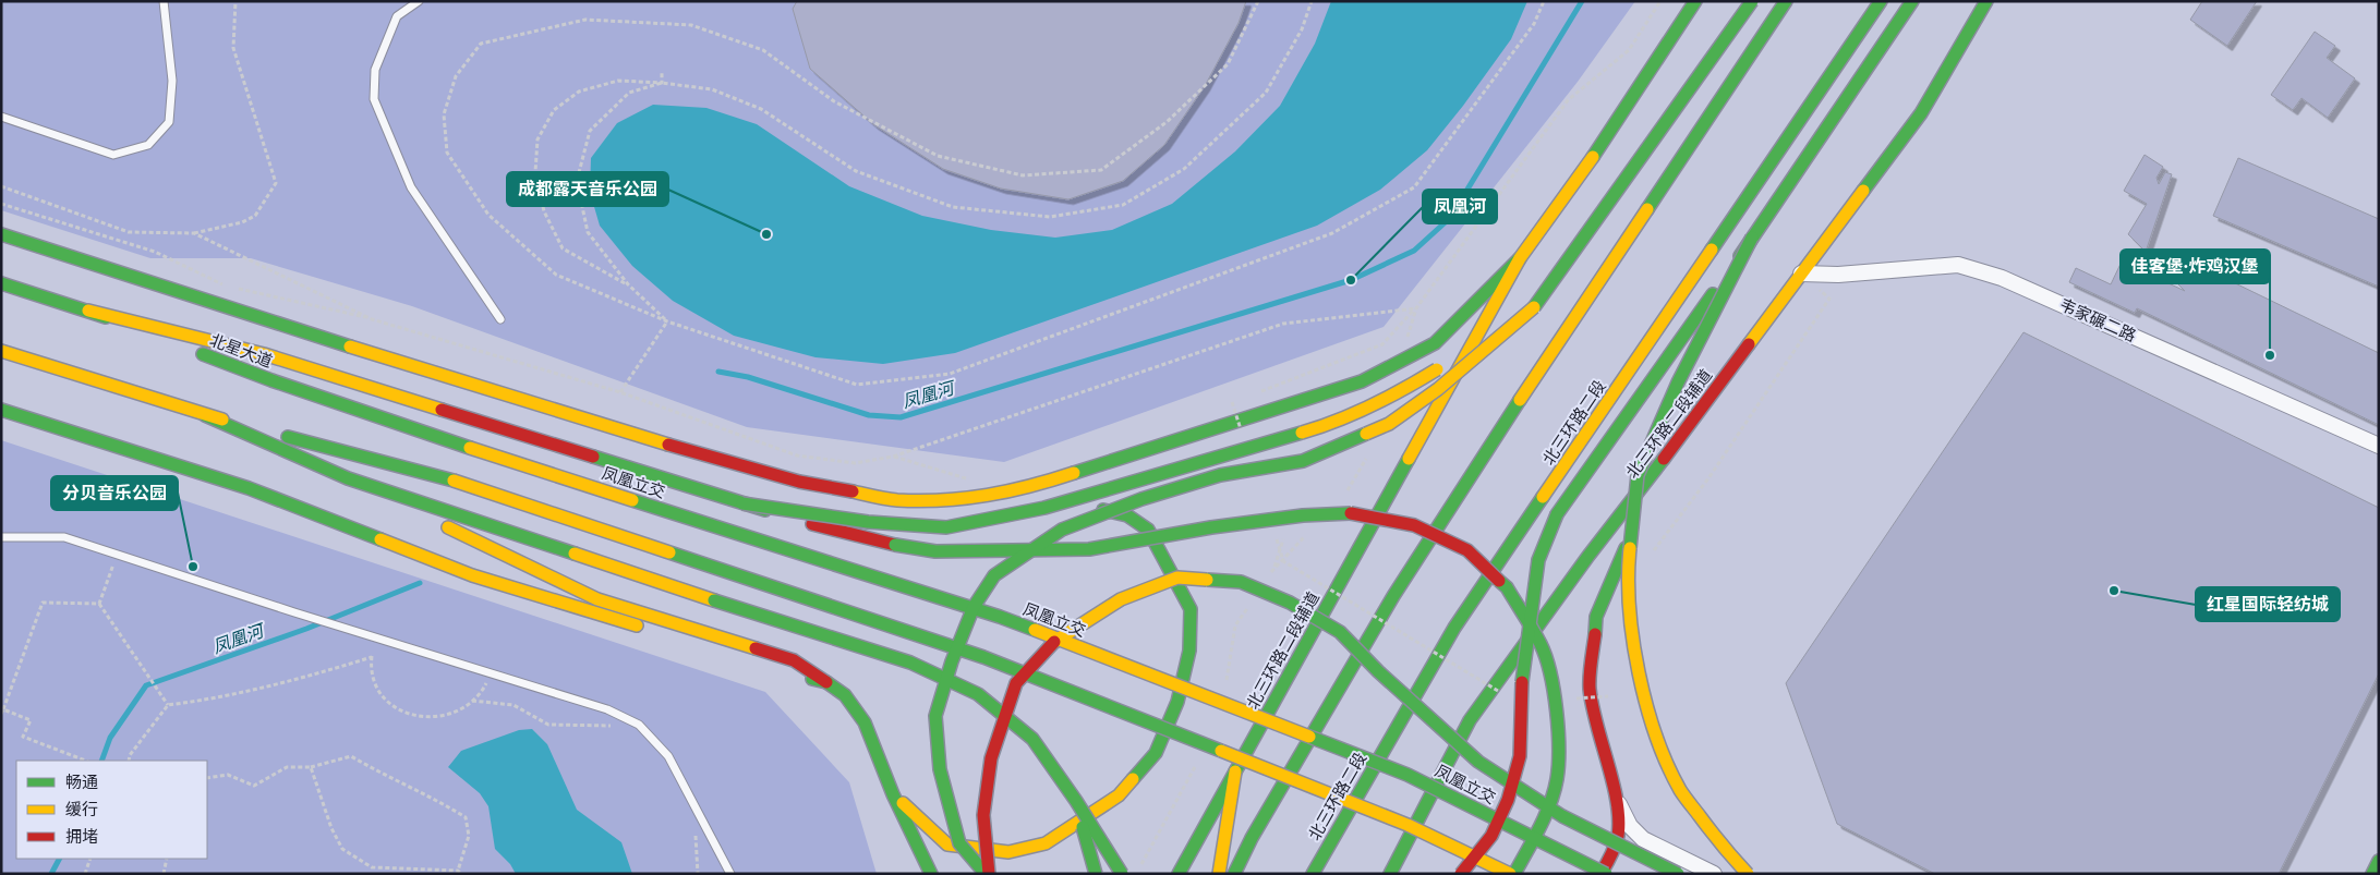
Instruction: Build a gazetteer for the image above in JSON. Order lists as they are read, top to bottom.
{
  "streets": {
    "main road": [
      "北星大道",
      "北三环路二段",
      "北三环路二段辅道",
      "凤凰立交"
    ],
    "street": ["韦家碾二路"]
  },
  "crossings": [
    ["韦家碾二路", "北三环路二段辅道"],
    ["北星大道", "凤凰立交"]
  ],
  "water": ["凤凰河"],
  "places": [
    "成都露天音乐公园",
    "凤凰河",
    "佳客堡·炸鸡汉堡",
    "分贝音乐公园",
    "红星国际轻纺城"
  ],
  "legend": ["畅通", "缓行", "拥堵"]
}
